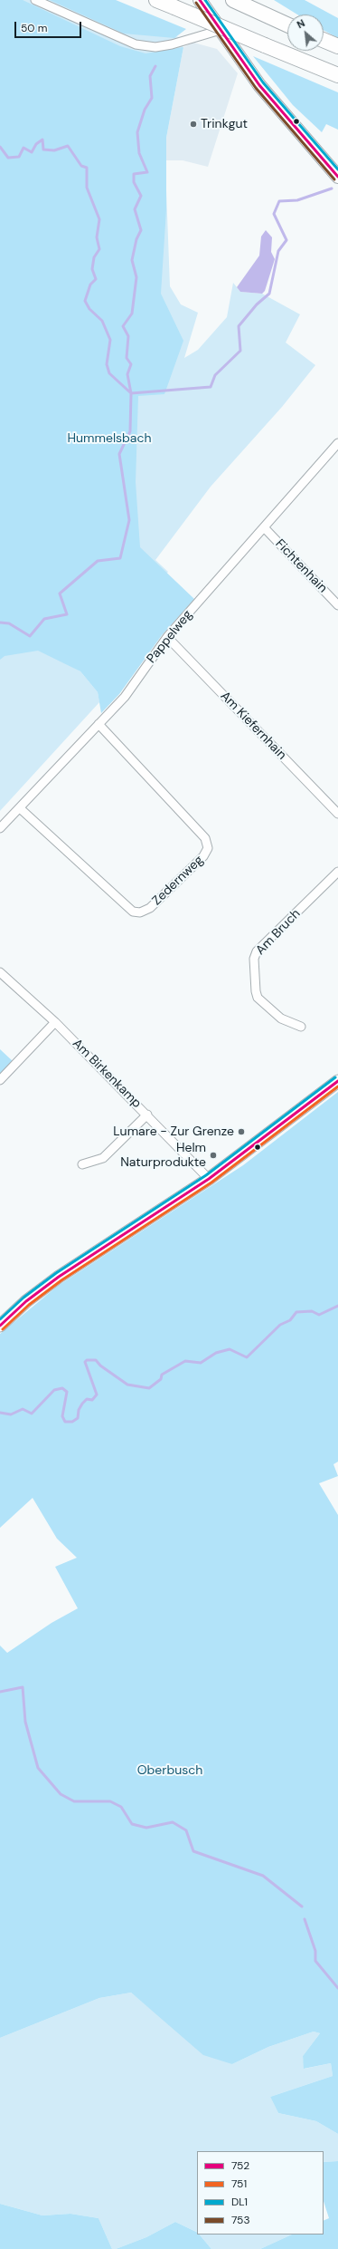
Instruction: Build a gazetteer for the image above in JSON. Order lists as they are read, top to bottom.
{
  "streets": {
    "street": [
      "Fichtenhain",
      "Pappelweg",
      "Am Kiefernhain",
      "Zedernweg",
      "Am Bruch",
      "Am Birkenkamp"
    ]
  },
  "crossings": [
    ["Fichtenhain", "Pappelweg"],
    ["Pappelweg", "Am Kiefernhain"],
    ["Pappelweg", "Zedernweg"]
  ],
  "parks": ["Hummelsbach", "Oberbusch"],
  "places": ["Trinkgut", "Lumare - Zur Grenze", "Helm Naturprodukte"],
  "lines": [
    "transit line 752",
    "transit line DL1",
    "transit line 753",
    "transit line 751"
  ],
  "legend": [
    "752",
    "751",
    "DL1",
    "753"
  ],
  "scale_bar": "50 m",
  "north": "top left"
}
